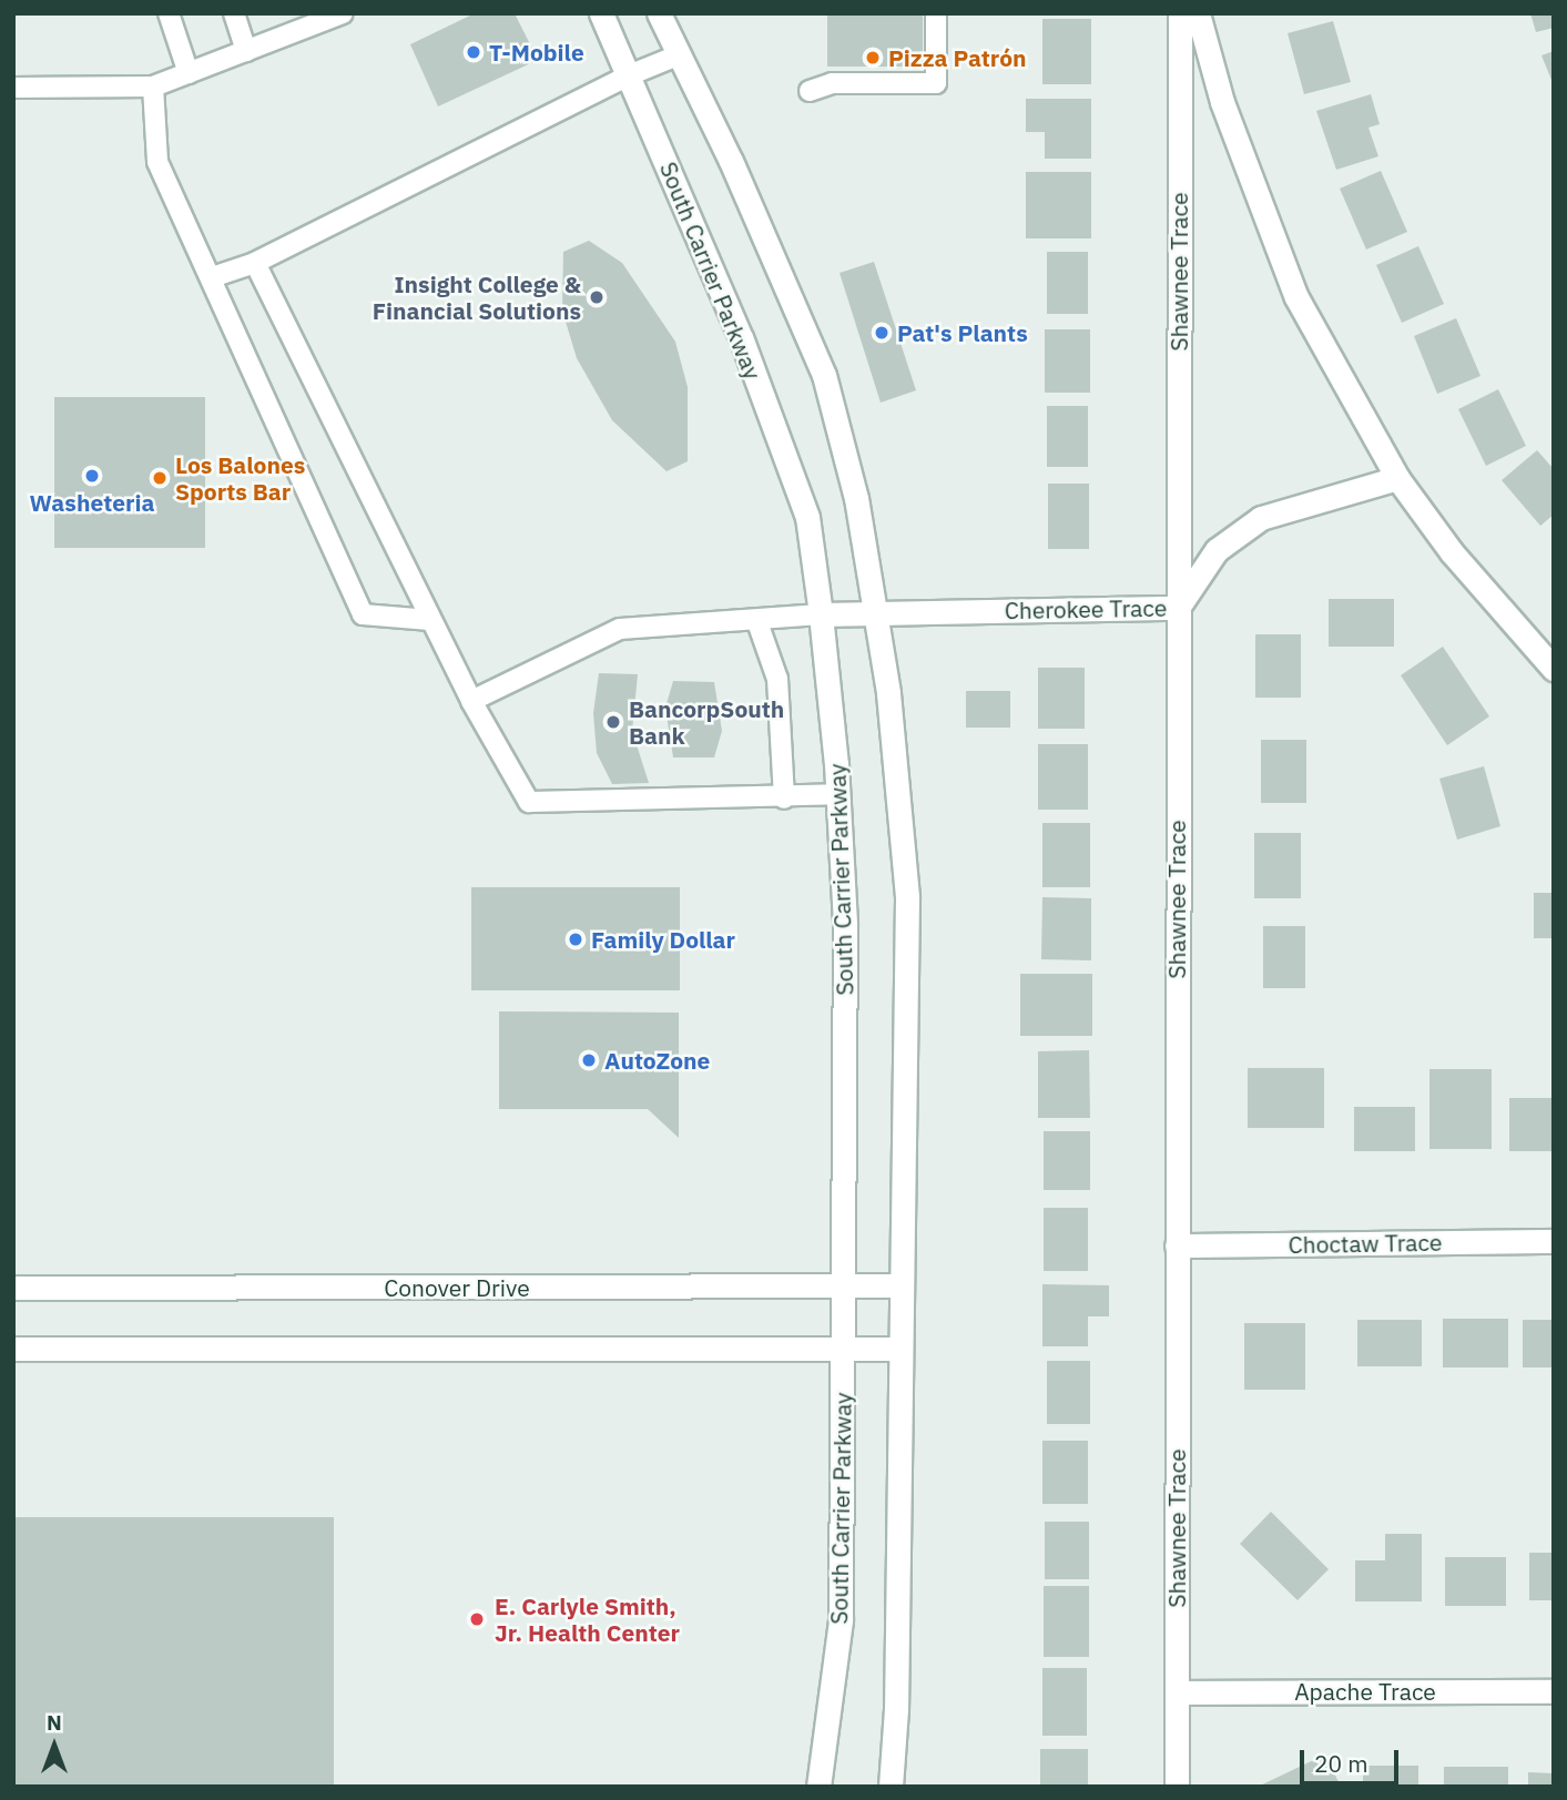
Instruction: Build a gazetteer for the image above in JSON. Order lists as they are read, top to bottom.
{
  "streets": {
    "street": [
      "South Carrier Parkway",
      "Shawnee Trace",
      "Cherokee Trace",
      "Choctaw Trace",
      "Conover Drive",
      "Apache Trace"
    ]
  },
  "crossings": [
    ["South Carrier Parkway", "Cherokee Trace"],
    ["South Carrier Parkway", "Conover Drive"],
    ["Shawnee Trace", "Cherokee Trace"],
    ["Shawnee Trace", "Choctaw Trace"],
    ["Shawnee Trace", "Apache Trace"]
  ],
  "places": [
    "T-Mobile",
    "Pizza Patrón",
    "Insight College & Financial Solutions",
    "Pat's Plants",
    "Washeteria",
    "Los Balones Sports Bar",
    "BancorpSouth Bank",
    "Family Dollar",
    "AutoZone",
    "E. Carlyle Smith, Jr. Health Center"
  ],
  "scale_bar": "20 m",
  "north": "top"
}
